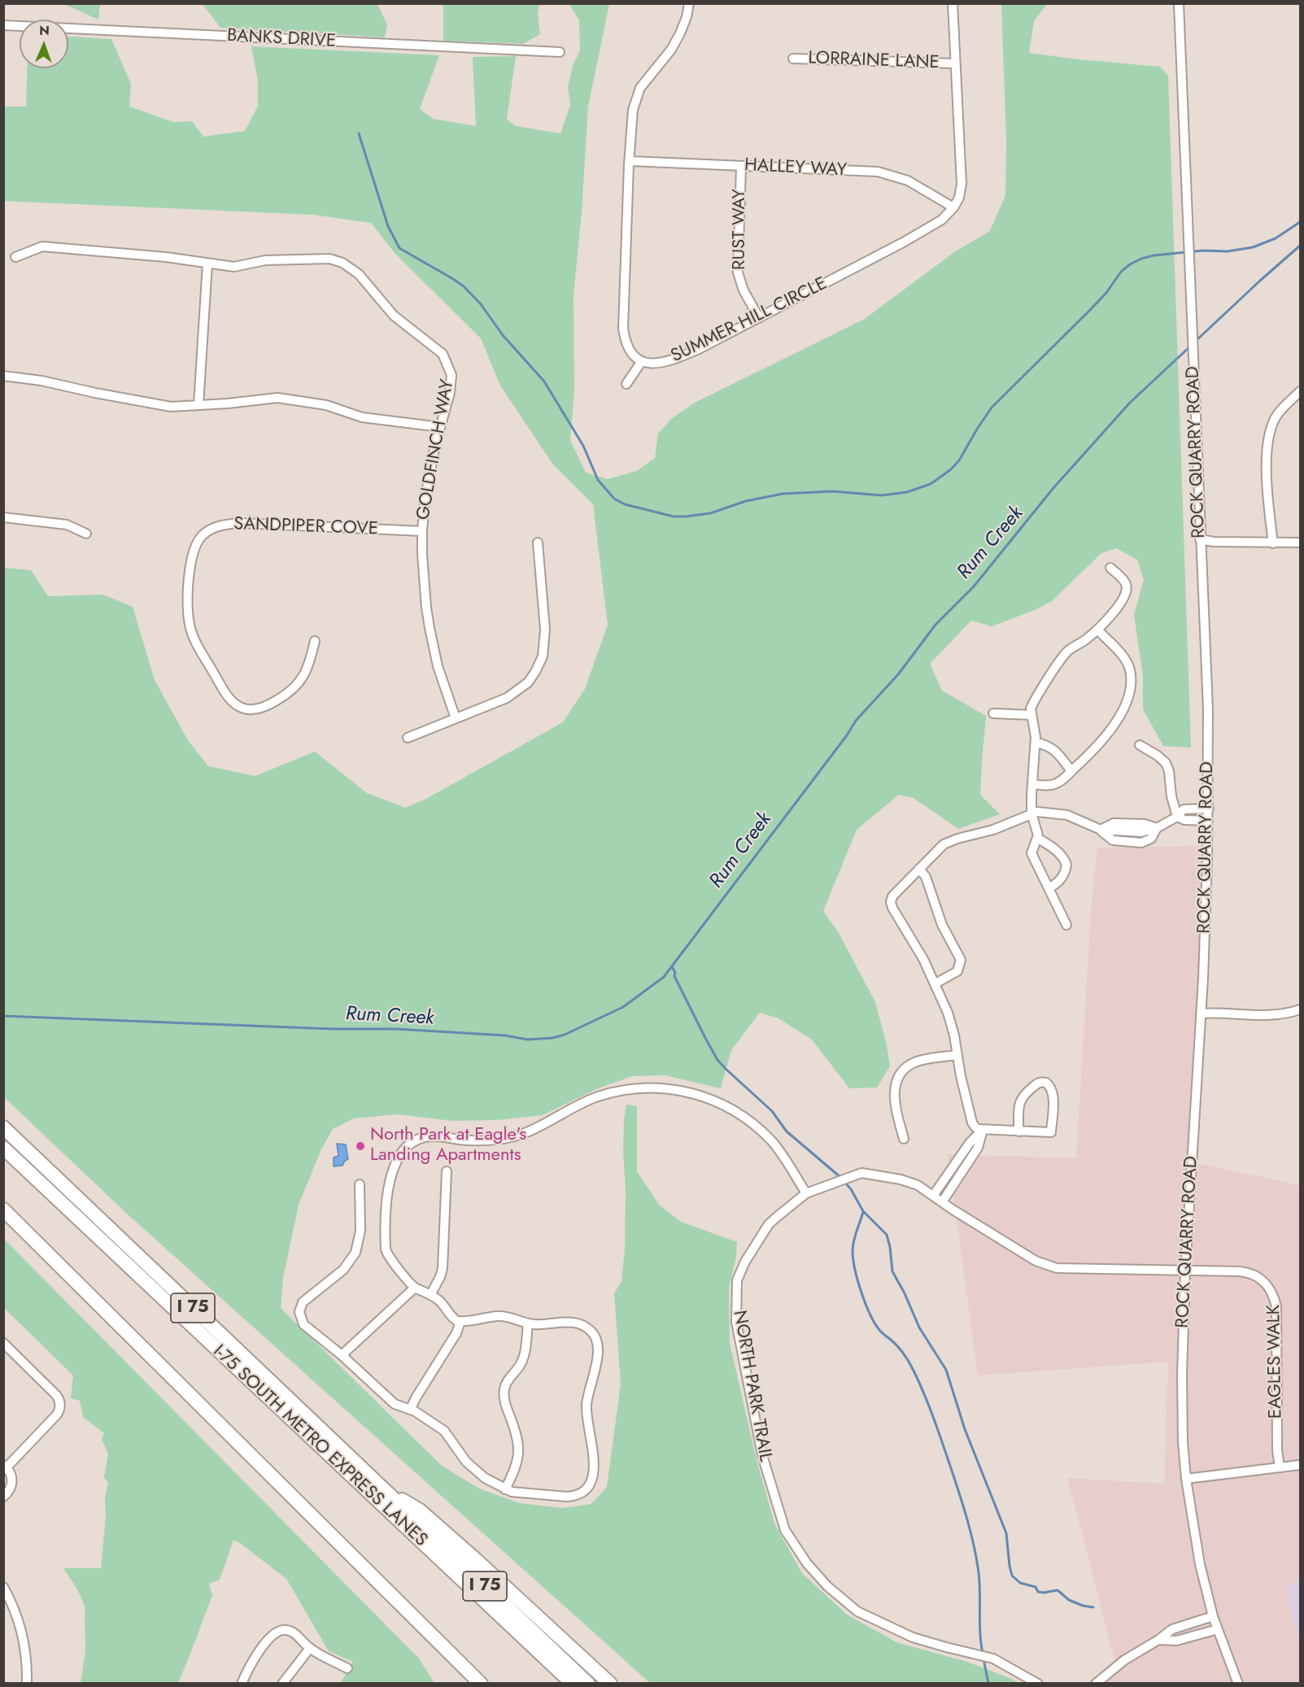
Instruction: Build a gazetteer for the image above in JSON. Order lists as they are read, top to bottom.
{
  "streets": {
    "highway": ["I 75", "I-75 SOUTH METRO EXPRESS LANES"],
    "street": [
      "BANKS DRIVE",
      "LORRAINE LANE",
      "HALLEY WAY",
      "RUST WAY",
      "SUMMER HILL CIRCLE",
      "GOLDFINCH WAY",
      "ROCK QUARRY ROAD",
      "SANDPIPER COVE",
      "EAGLES WALK",
      "NORTH PARK TRAIL"
    ]
  },
  "crossings": [
    ["LORRAINE LANE", "SUMMER HILL CIRCLE"],
    ["HALLEY WAY", "RUST WAY"],
    ["HALLEY WAY", "SUMMER HILL CIRCLE"],
    ["RUST WAY", "SUMMER HILL CIRCLE"],
    ["GOLDFINCH WAY", "SANDPIPER COVE"],
    ["ROCK QUARRY ROAD", "EAGLES WALK"],
    ["ROCK QUARRY ROAD", "NORTH PARK TRAIL"],
    ["EAGLES WALK", "NORTH PARK TRAIL"]
  ],
  "water": ["Rum Creek"],
  "places": ["North Park at Eagle's Landing Apartments"],
  "north": "top"
}
